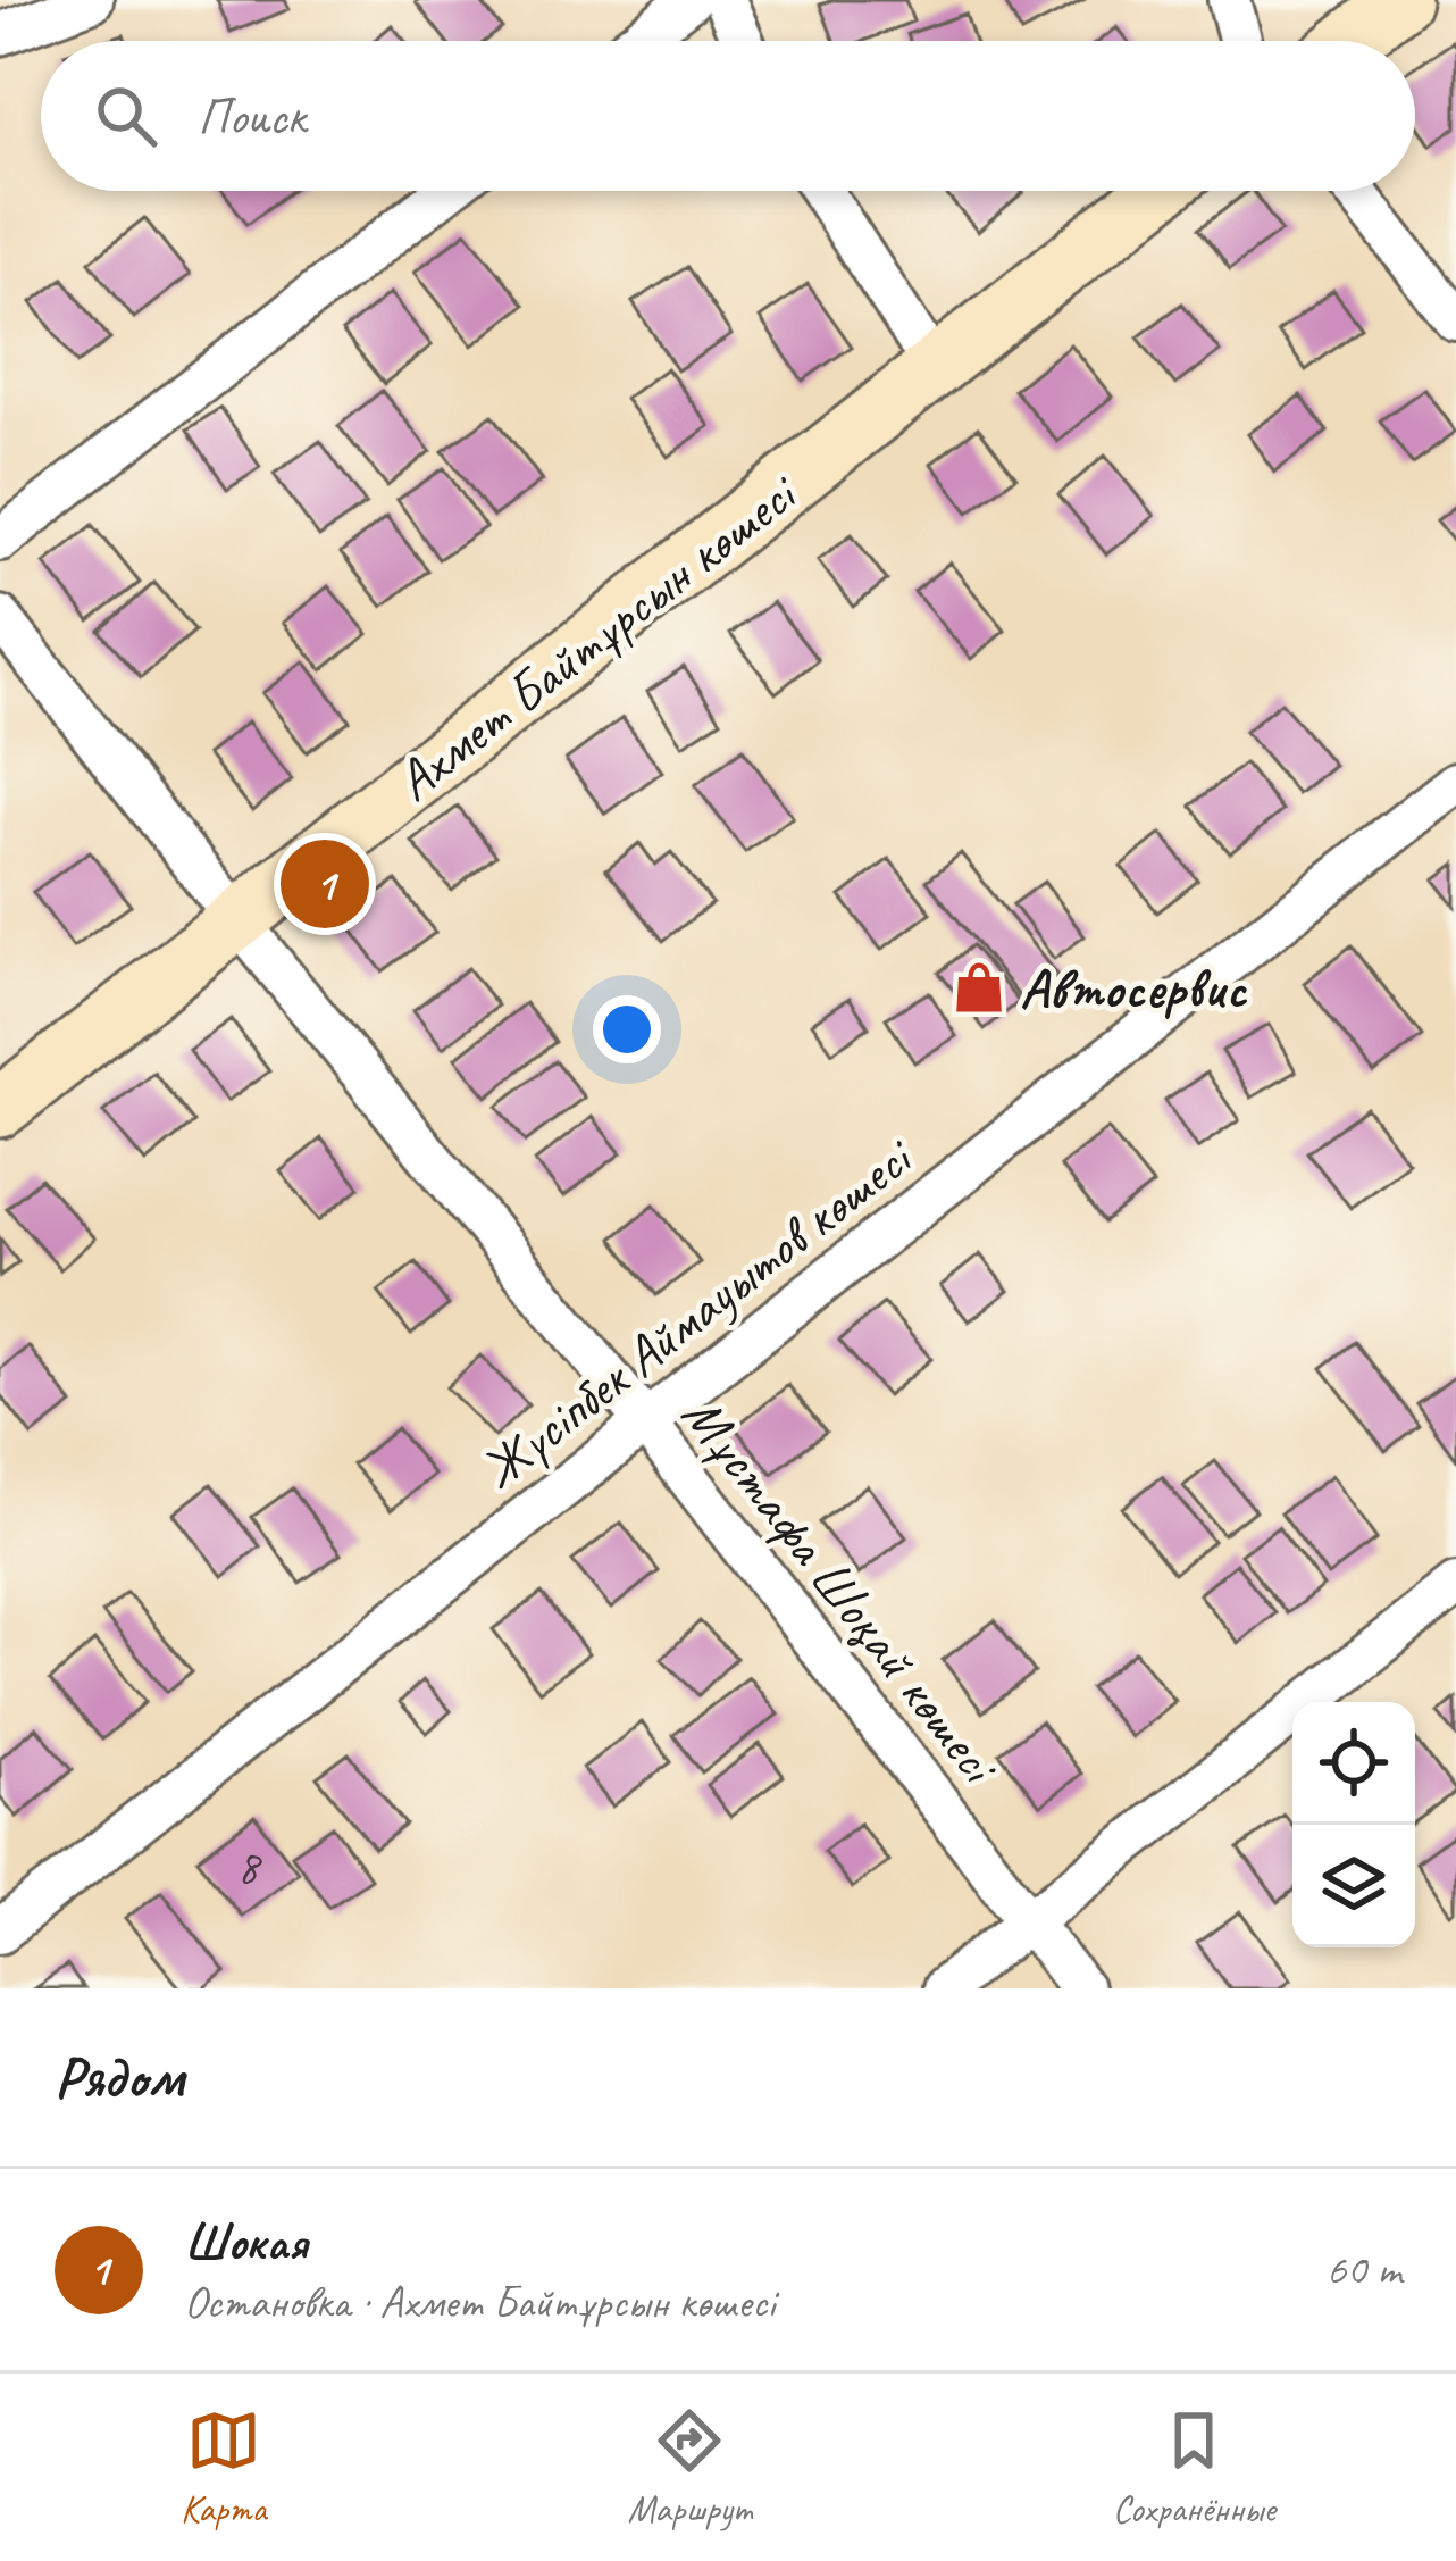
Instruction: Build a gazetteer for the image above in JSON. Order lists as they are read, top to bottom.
{
  "streets": {
    "street": ["Ахмет Байтұрсын көшесі", "Жүсіпбек Аймауытов көшесі", "Мұстафа Шоқай көшесі"]
  },
  "crossings": [
    ["Ахмет Байтұрсын көшесі", "Мұстафа Шоқай көшесі"],
    ["Жүсіпбек Аймауытов көшесі", "Мұстафа Шоқай көшесі"]
  ],
  "places": {
    "shop": ["Автосервис"]
  },
  "house_numbers": ["8"],
  "page": {
    "search": "Поиск",
    "pins": "1",
    "heading": "Рядом",
    "list": [
      {
        "mark": "1",
        "name": "Шокая",
        "note": "Остановка · Ахмет Байтұрсын көшесі",
        "value": "60 m"
      }
    ],
    "nav": ["Карта", "Маршрут", "Сохранённые"]
  }
}
